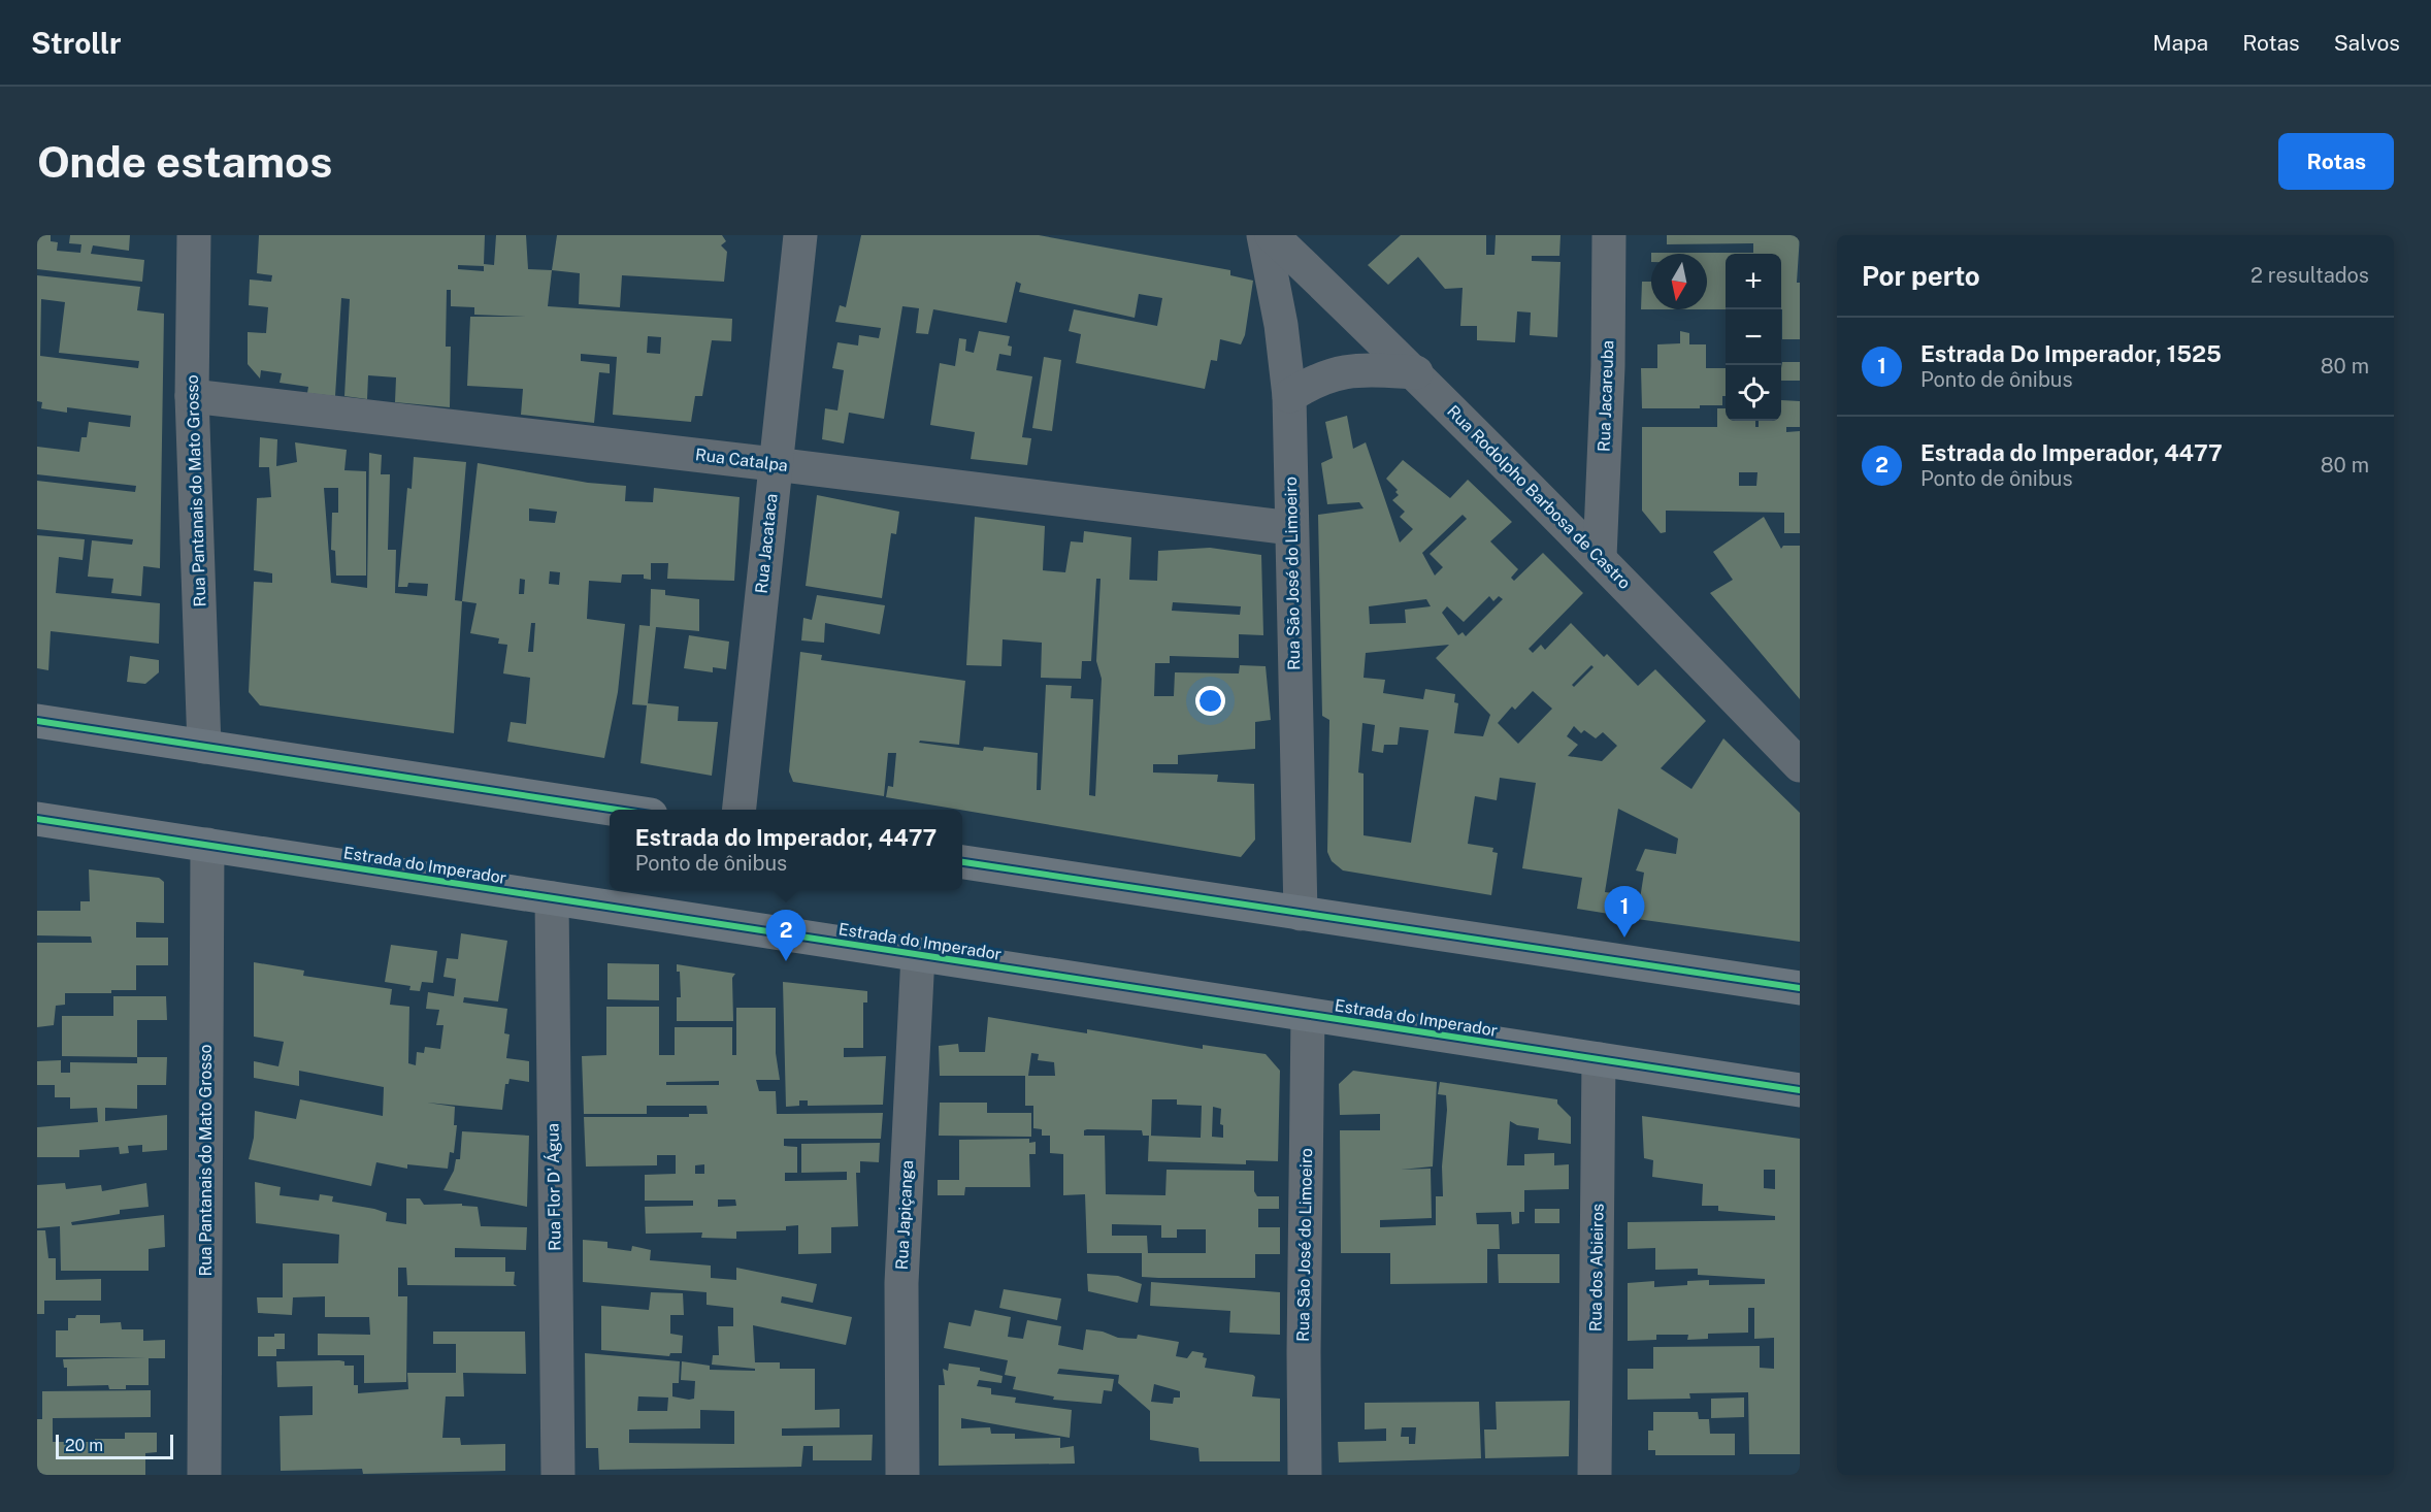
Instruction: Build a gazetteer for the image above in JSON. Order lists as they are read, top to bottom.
{
  "streets": {
    "main road": ["Estrada do Imperador"],
    "street": [
      "Rua Jacareuba",
      "Rua Catalpa",
      "Rua Pantanais do Mato Grosso",
      "Rua Rodolpho Barbosa de Castro",
      "Rua Jacataca",
      "Rua São José do Limoeiro",
      "Rua Flor D' Água",
      "Rua Japiçanga",
      "Rua dos Abieiros"
    ]
  },
  "crossings": [
    ["Rua Jacareuba", "Rua Rodolpho Barbosa de Castro"],
    ["Rua Catalpa", "Rua Pantanais do Mato Grosso"],
    ["Rua Catalpa", "Rua Jacataca"],
    ["Rua Catalpa", "Rua São José do Limoeiro"],
    ["Rua Pantanais do Mato Grosso", "Estrada do Imperador"],
    ["Rua São José do Limoeiro", "Estrada do Imperador"],
    ["Estrada do Imperador", "Rua Flor D' Água"],
    ["Estrada do Imperador", "Rua Japiçanga"],
    ["Estrada do Imperador", "Rua dos Abieiros"]
  ],
  "scale_bar": "20 m",
  "north": "bottom",
  "page": {
    "header": "Strollr",
    "nav": ["Mapa", "Rotas", "Salvos"],
    "buttons": "Rotas",
    "title": "Onde estamos",
    "heading": ["Por perto", "2 resultados"],
    "map_buttons": ["+", "−"],
    "list": [
      {
        "mark": "1",
        "name": "Estrada Do Imperador, 1525",
        "note": "Ponto de ônibus",
        "value": "80 m"
      },
      {
        "mark": "2",
        "name": "Estrada do Imperador, 4477",
        "note": "Ponto de ônibus",
        "value": "80 m"
      }
    ],
    "popup": ["Estrada do Imperador, 4477", "Ponto de ônibus"],
    "pins": ["1", "2"],
    "scale": "20 m"
  }
}
